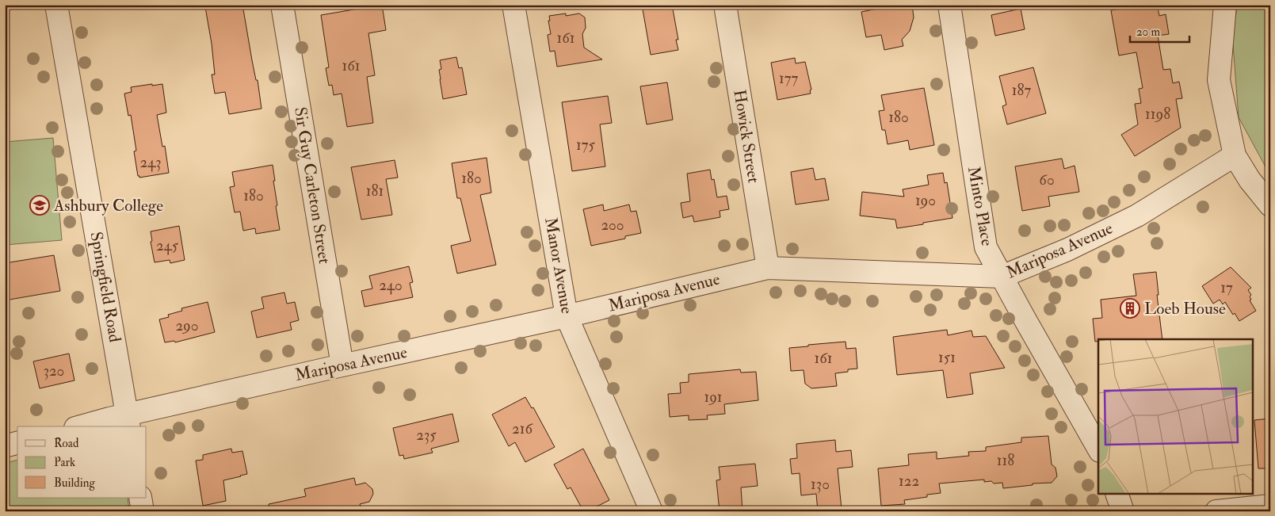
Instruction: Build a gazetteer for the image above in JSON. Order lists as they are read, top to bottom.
{
  "streets": {
    "street": [
      "Howick Street",
      "Sir Guy Carleton Street",
      "Minto Place",
      "Mariposa Avenue",
      "Manor Avenue",
      "Springfield Road"
    ]
  },
  "crossings": [
    ["Howick Street", "Mariposa Avenue"],
    ["Sir Guy Carleton Street", "Mariposa Avenue"],
    ["Minto Place", "Mariposa Avenue"],
    ["Mariposa Avenue", "Manor Avenue"],
    ["Mariposa Avenue", "Springfield Road"]
  ],
  "places": {
    "school or university": ["Ashbury College"],
    "building": ["Loeb House"]
  },
  "house_numbers": [
    "161",
    "161",
    "177",
    "187",
    "1198",
    "180",
    "175",
    "243",
    "180",
    "60",
    "181",
    "180",
    "190",
    "200",
    "245",
    "240",
    "17",
    "290",
    "151",
    "161",
    "320",
    "191",
    "216",
    "235",
    "118",
    "122",
    "130"
  ],
  "legend": ["Road", "Park", "Building"],
  "scale_bar": "20 m"
}
